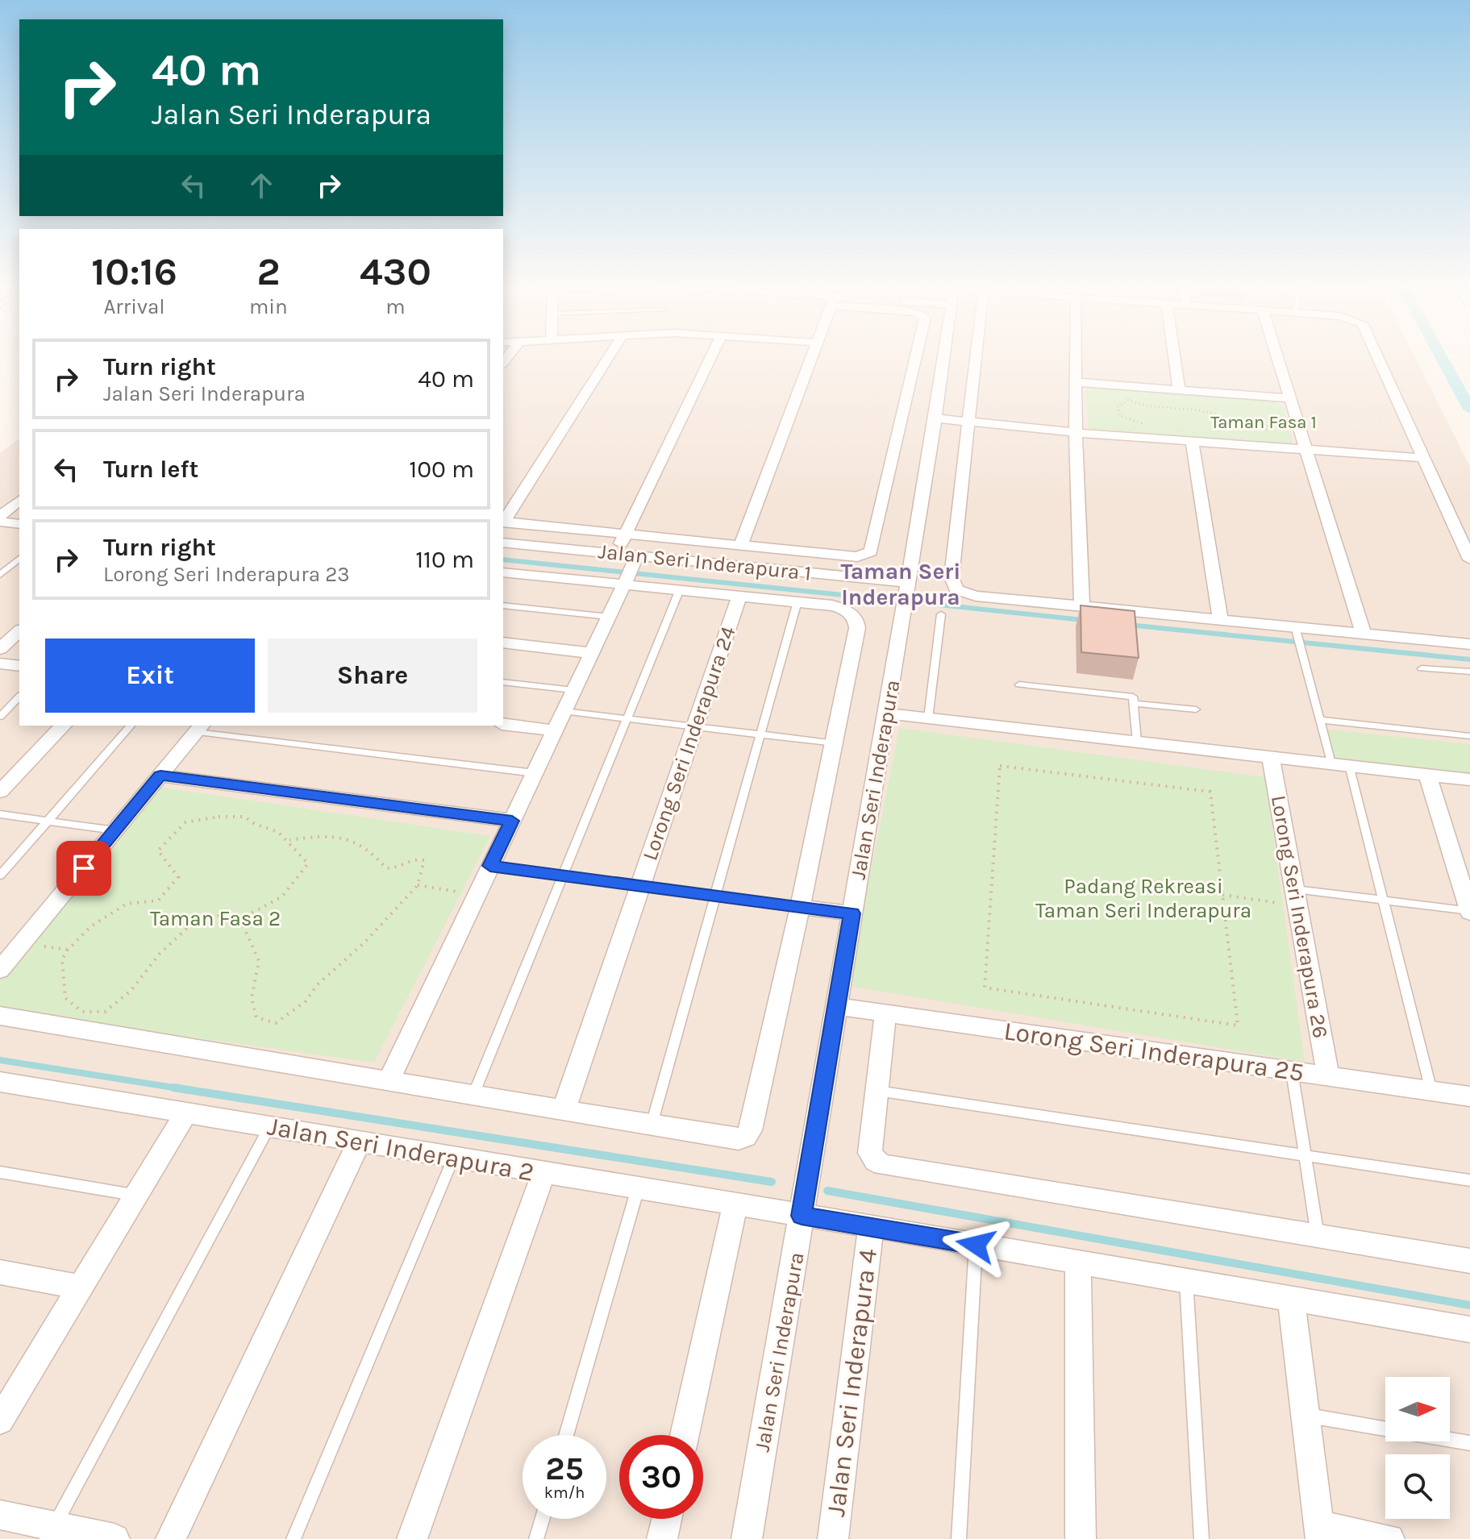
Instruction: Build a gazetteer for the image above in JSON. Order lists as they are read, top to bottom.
{
  "streets": {
    "street": [
      "Jalan Seri Inderapura 1",
      "Lorong Seri Inderapura 24",
      "Jalan Seri Inderapura",
      "Lorong Seri Inderapura 26",
      "Lorong Seri Inderapura 25",
      "Jalan Seri Inderapura 2",
      "Jalan Seri Inderapura 4"
    ]
  },
  "crossings": [
    ["Jalan Seri Inderapura 1", "Jalan Seri Inderapura"],
    ["Jalan Seri Inderapura", "Lorong Seri Inderapura 25"],
    ["Jalan Seri Inderapura", "Jalan Seri Inderapura 2"],
    ["Lorong Seri Inderapura 26", "Lorong Seri Inderapura 25"],
    ["Jalan Seri Inderapura 2", "Jalan Seri Inderapura 4"]
  ],
  "districts": ["Taman Seri Inderapura"],
  "parks": ["Taman Fasa 1", "Padang Rekreasi Taman Seri Inderapura", "Taman Fasa 2"],
  "north": "right",
  "page": {
    "turn": ["40 m", "Jalan Seri Inderapura"],
    "eta": [
      "10:16",
      "Arrival",
      "2",
      "min",
      "430",
      "m"
    ],
    "list": [
      {
        "name": "Turn right",
        "note": "Jalan Seri Inderapura",
        "value": "40 m"
      },
      {
        "name": "Turn left",
        "value": "100 m"
      },
      {
        "name": "Turn right",
        "note": "Lorong Seri Inderapura 23",
        "value": "110 m"
      }
    ],
    "buttons": ["Exit", "Share"],
    "speed": "25 km/h",
    "limit": "30"
  }
}
